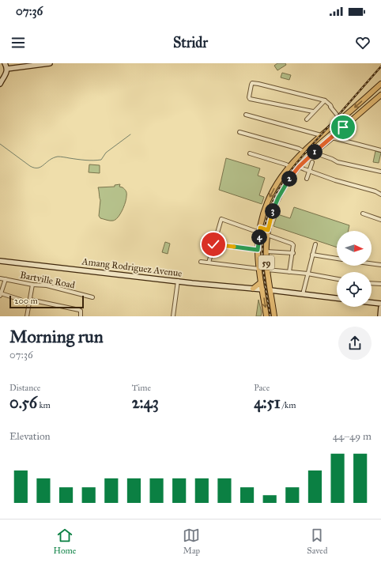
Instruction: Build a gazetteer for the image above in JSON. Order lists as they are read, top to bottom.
{
  "streets": {
    "main road": ["59", "Amang Rodriguez Avenue"],
    "street": ["Bartville Road"]
  },
  "crossings": [
    ["59", "Amang Rodriguez Avenue"]
  ],
  "scale_bar": "200 m",
  "north": "right",
  "page": {
    "status": "07:36",
    "header": "Stridr",
    "pins": [
      "1",
      "2",
      "3",
      "4"
    ],
    "scale": "200 m",
    "heading": ["Morning run", "07:36"],
    "stats": [
      ["Distance", "0.56 km"],
      ["Time", "2:43"],
      ["Pace", "4:51 /km"]
    ],
    "chart": ["Elevation", "44–49 m"],
    "tabs": ["Home", "Map", "Saved"]
  }
}
